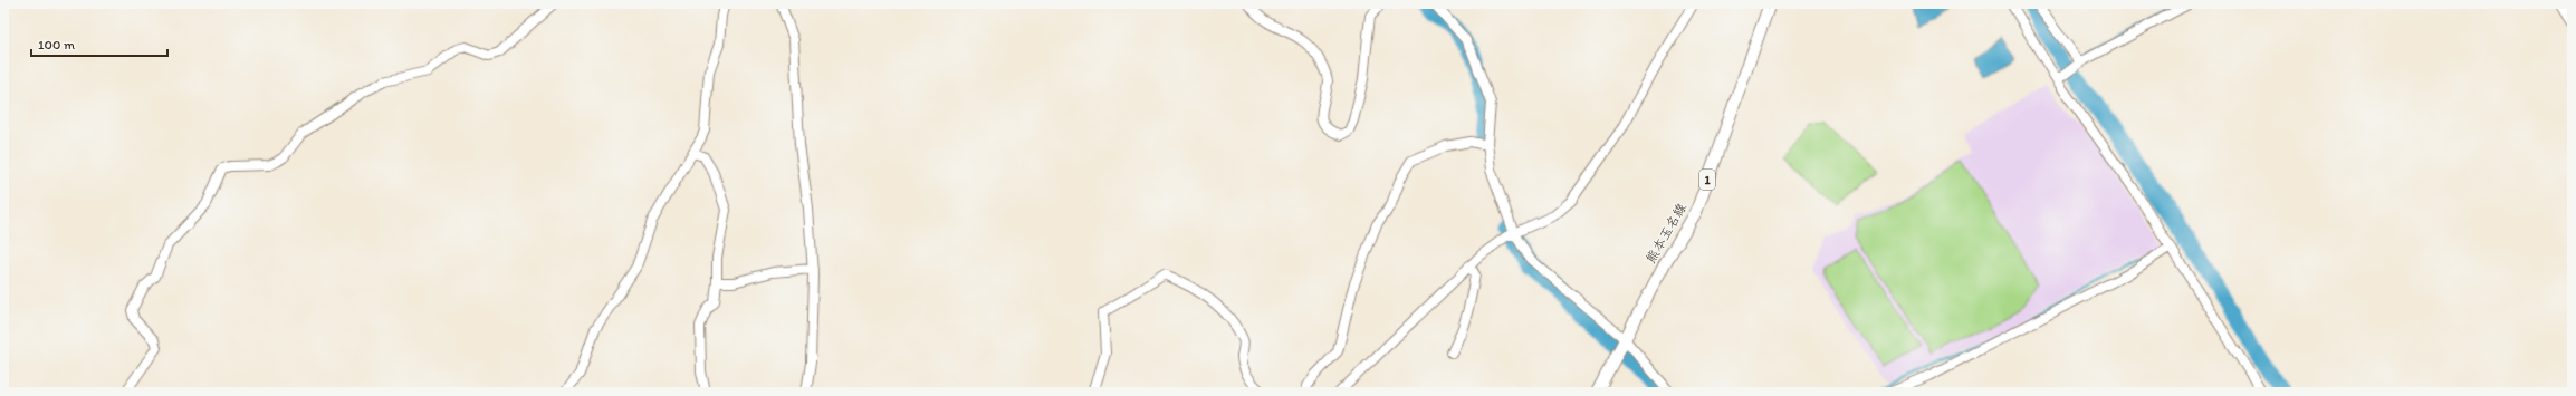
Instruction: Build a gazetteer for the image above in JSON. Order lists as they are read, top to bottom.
{
  "streets": {
    "main road": ["1", "熊本玉名線"]
  },
  "scale_bar": "100 m"
}
